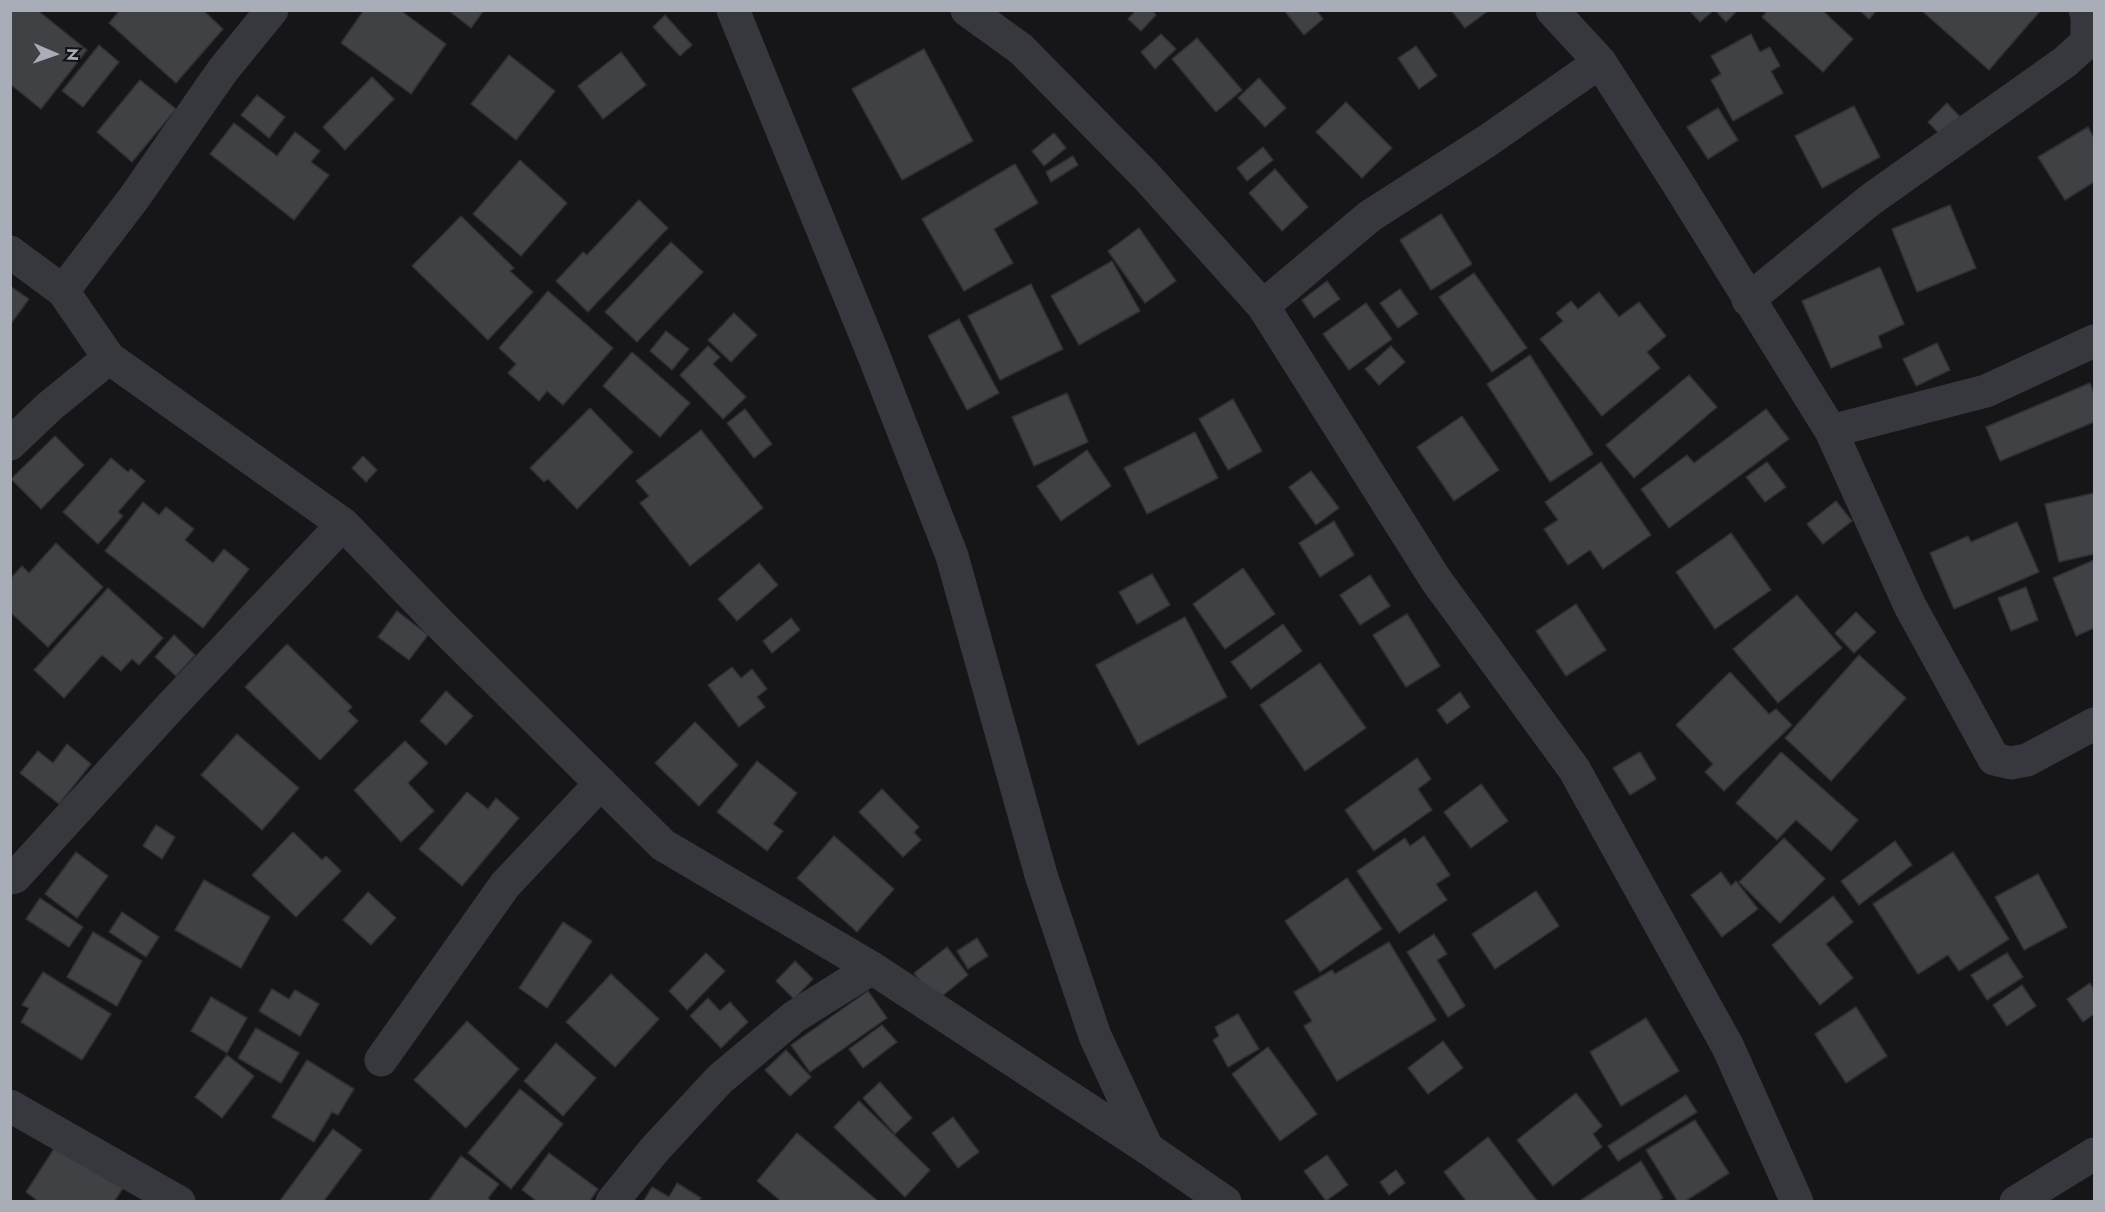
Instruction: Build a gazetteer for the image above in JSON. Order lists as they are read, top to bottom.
{
  "north": "right"
}
